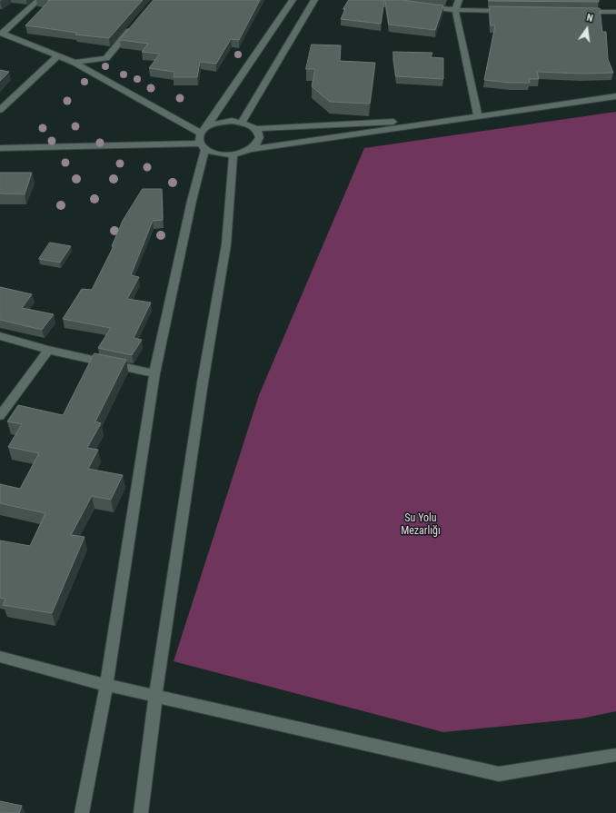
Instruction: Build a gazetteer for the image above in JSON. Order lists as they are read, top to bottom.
{
  "parks": ["Su Yolu Mezarlığı"],
  "north": "top"
}
